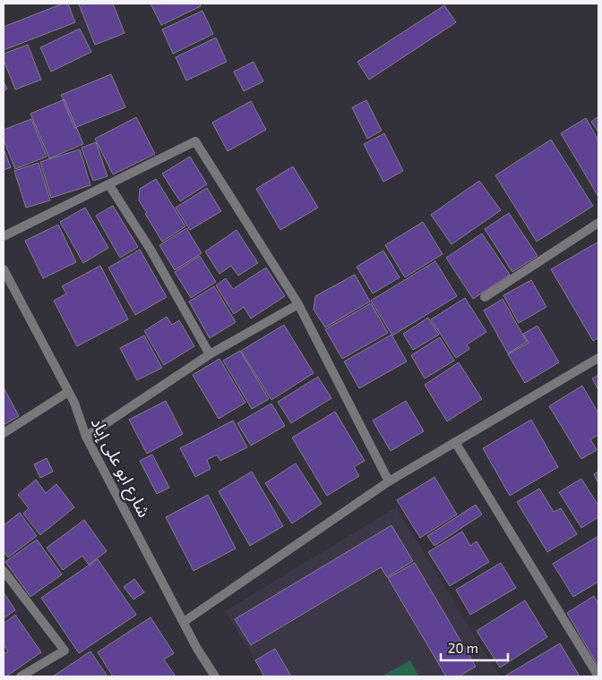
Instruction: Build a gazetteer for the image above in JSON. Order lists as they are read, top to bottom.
{
  "streets": {
    "street": ["شارع ابو على إياد"]
  },
  "scale_bar": "20 m"
}
